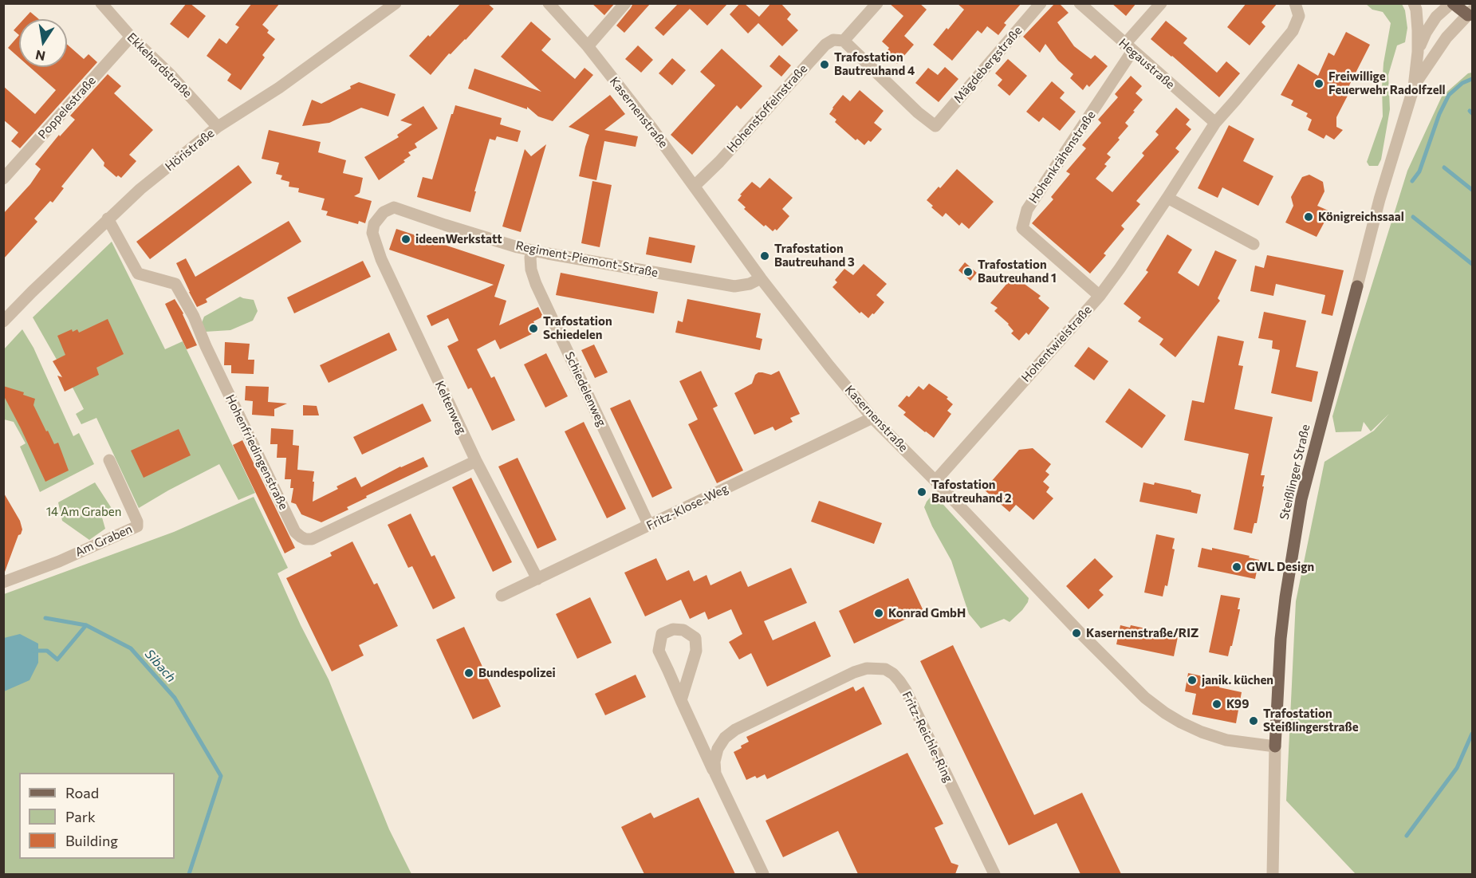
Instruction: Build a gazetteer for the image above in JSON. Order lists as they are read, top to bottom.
{
  "streets": {
    "main road": ["Steißlinger Straße"],
    "street": [
      "Hegaustraße",
      "Mägdebergstraße",
      "Ekkehardstraße",
      "Poppelestraße",
      "Hohenstoffelnstraße",
      "Kasernenstraße",
      "Höristraße",
      "Hohenkrähenstraße",
      "Regiment-Piemont-Straße",
      "Hohentwielstraße",
      "Schiedelenweg",
      "Keltenweg",
      "Hohenfriedingenstraße",
      "Fritz-Klose-Weg",
      "Am Graben",
      "Fritz-Reichle-Ring"
    ]
  },
  "crossings": [
    ["Hegaustraße", "Hohenkrähenstraße"],
    ["Hegaustraße", "Hohentwielstraße"],
    ["Mägdebergstraße", "Hohenstoffelnstraße"],
    ["Ekkehardstraße", "Poppelestraße"],
    ["Ekkehardstraße", "Höristraße"],
    ["Hohenstoffelnstraße", "Kasernenstraße"],
    ["Kasernenstraße", "Regiment-Piemont-Straße"],
    ["Kasernenstraße", "Hohentwielstraße"],
    ["Kasernenstraße", "Steißlinger Straße"],
    ["Kasernenstraße", "Fritz-Klose-Weg"],
    ["Höristraße", "Hohenfriedingenstraße"],
    ["Hohenkrähenstraße", "Hohentwielstraße"],
    ["Regiment-Piemont-Straße", "Schiedelenweg"],
    ["Regiment-Piemont-Straße", "Keltenweg"],
    ["Schiedelenweg", "Fritz-Klose-Weg"],
    ["Keltenweg", "Hohenfriedingenstraße"],
    ["Keltenweg", "Fritz-Klose-Weg"]
  ],
  "water": ["Sibach"],
  "parks": ["14 Am Graben"],
  "places": [
    "Trafostation Bautreuhand 4",
    "Freiwillige Feuerwehr Radolfzell",
    "Königreichssaal",
    "ideenWerkstatt",
    "Trafostation Bautreuhand 3",
    "Trafostation Bautreuhand 1",
    "Trafostation Schiedelen",
    "Tafostation Bautreuhand 2",
    "GWL Design",
    "Konrad GmbH",
    "Kasernenstraße/RIZ",
    "Bundespolizei",
    "janik. küchen",
    "K99",
    "Trafostation Steißlingerstraße"
  ],
  "legend": ["Road", "Park", "Building"],
  "north": "bottom"
}
